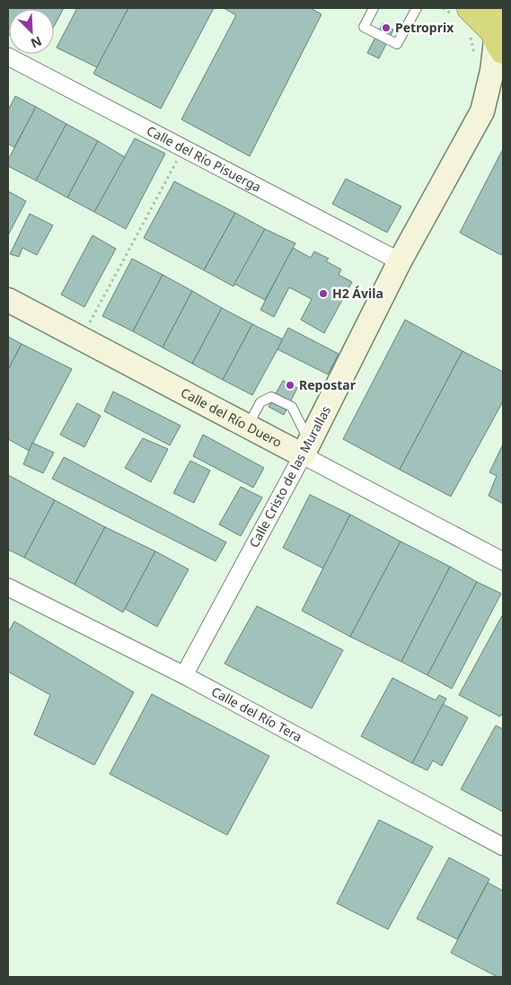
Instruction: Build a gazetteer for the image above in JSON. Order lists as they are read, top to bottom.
{
  "streets": {
    "street": [
      "Calle del Río Pisuerga",
      "Calle del Río Duero",
      "Calle Cristo de las Murallas",
      "Calle del Río Tera"
    ]
  },
  "crossings": [
    ["Calle del Río Pisuerga", "Calle Cristo de las Murallas"],
    ["Calle del Río Duero", "Calle Cristo de las Murallas"],
    ["Calle Cristo de las Murallas", "Calle del Río Tera"]
  ],
  "places": ["Petroprix", "H2 Ávila", "Repostar"],
  "north": "bottom right"
}
